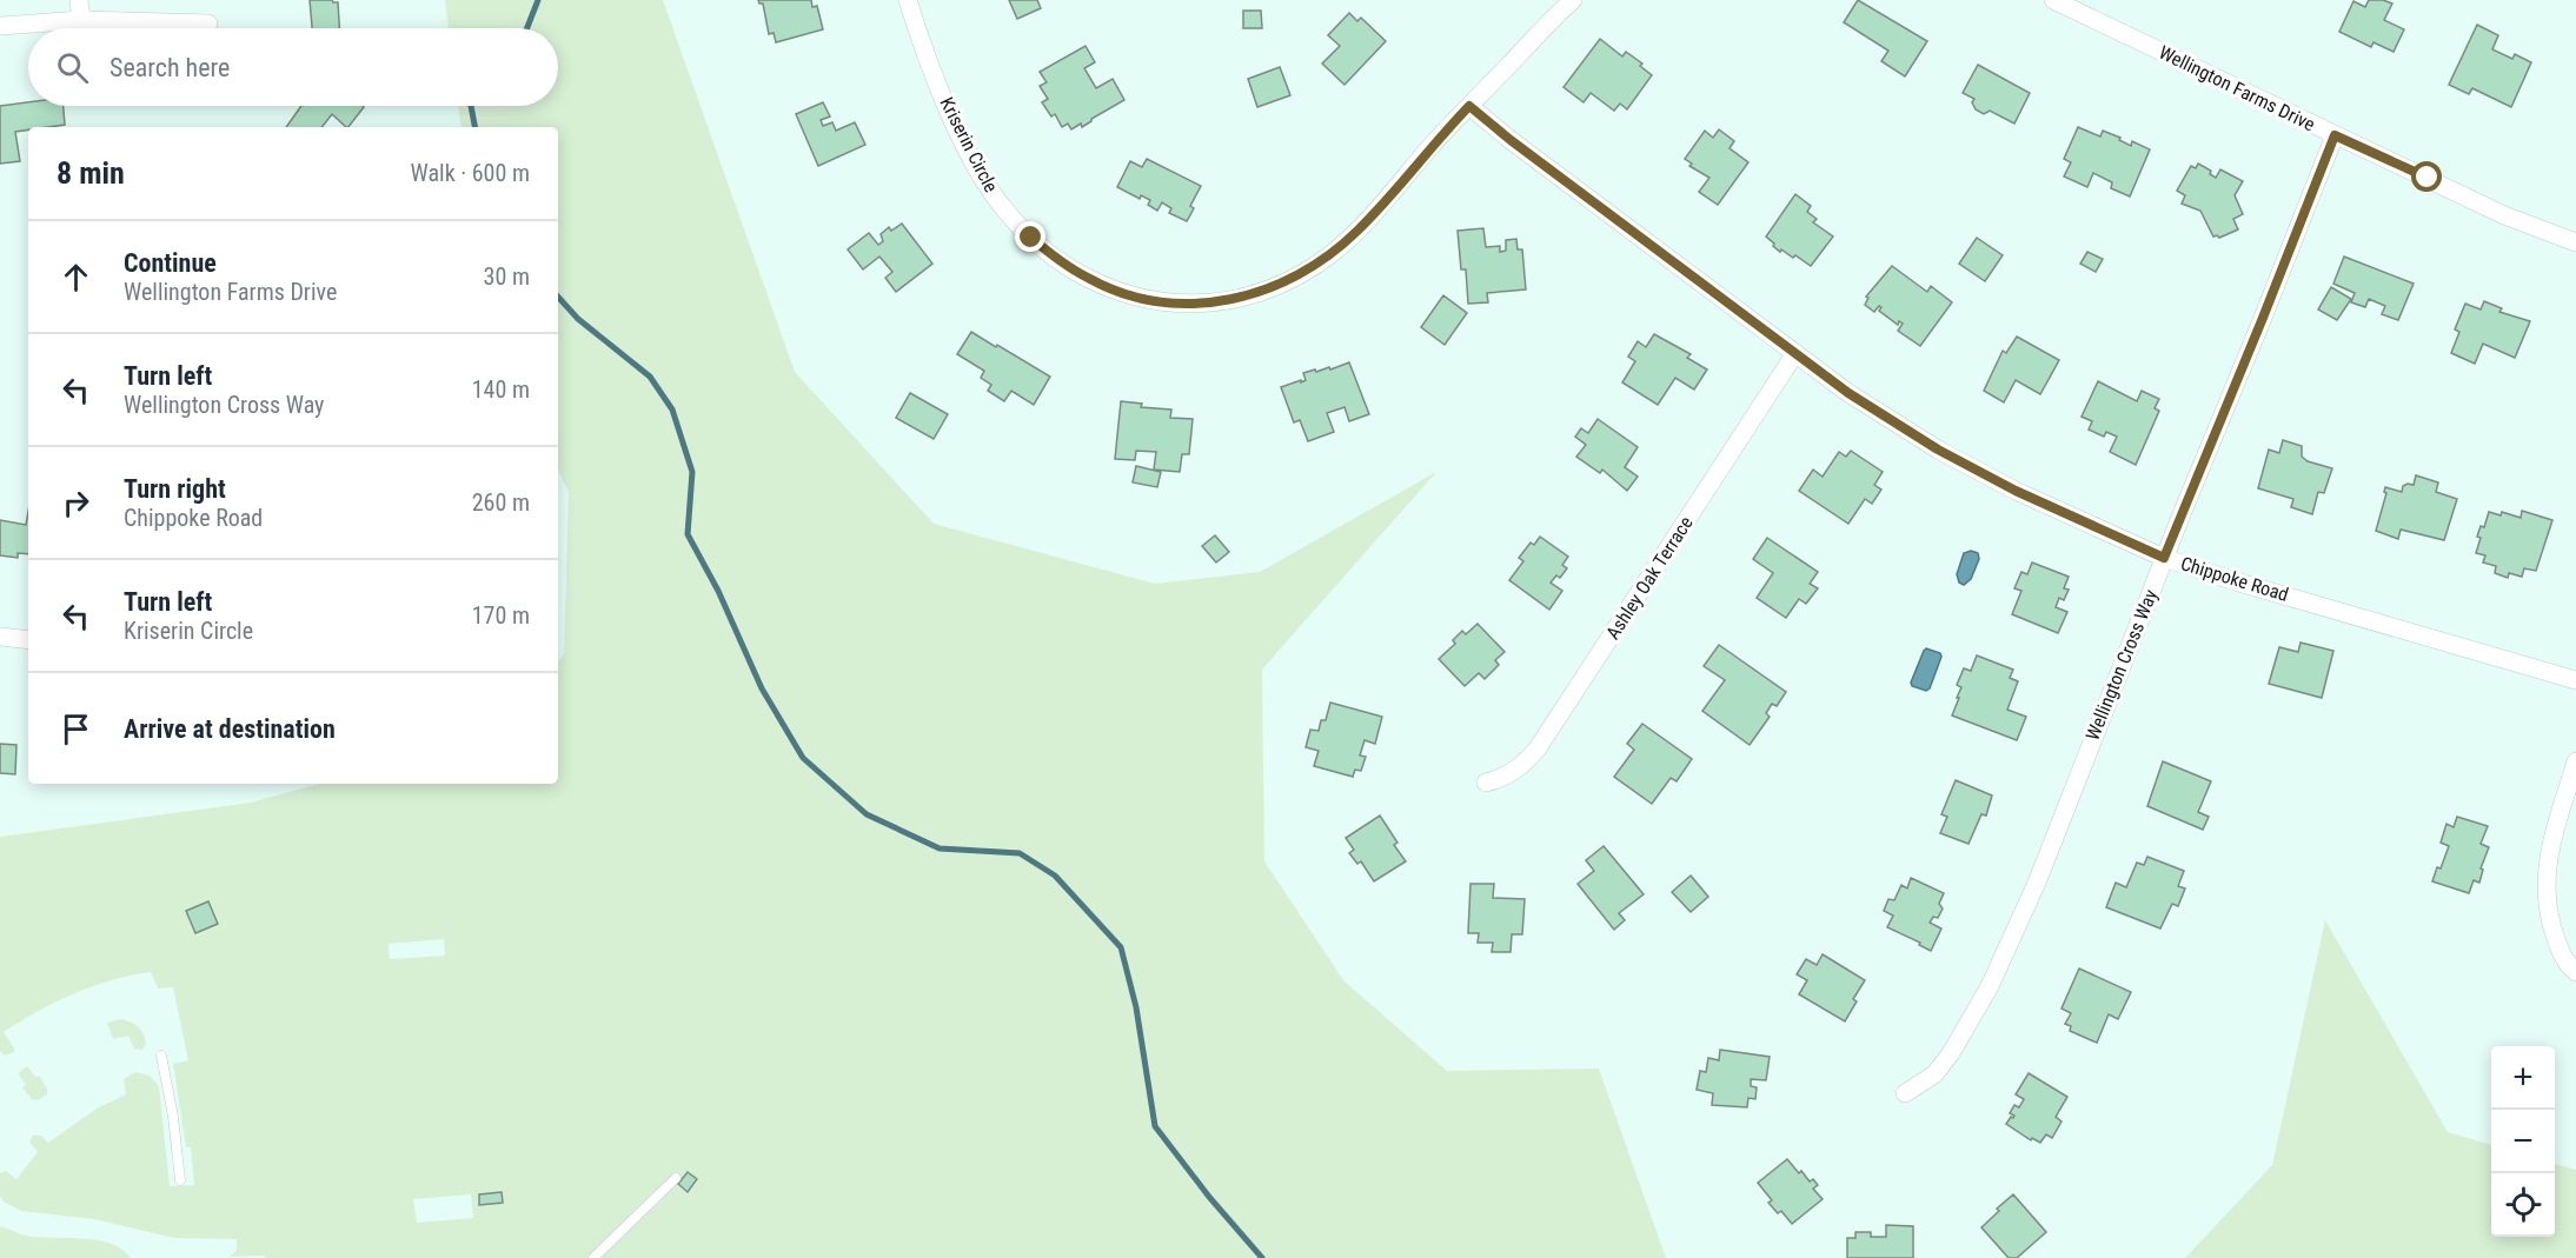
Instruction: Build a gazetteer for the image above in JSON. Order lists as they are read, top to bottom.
{
  "streets": {
    "street": [
      "Wellington Farms Drive",
      "Kriserin Circle",
      "Ashley Oak Terrace",
      "Chippoke Road",
      "Wellington Cross Way"
    ]
  },
  "crossings": [
    ["Wellington Farms Drive", "Wellington Cross Way"],
    ["Kriserin Circle", "Chippoke Road"],
    ["Ashley Oak Terrace", "Chippoke Road"],
    ["Chippoke Road", "Wellington Cross Way"]
  ],
  "page": {
    "search": "Search here",
    "heading": ["8 min", "Walk · 600 m"],
    "list": [
      ["Continue", "Wellington Farms Drive", "30 m"],
      ["Turn left", "Wellington Cross Way", "140 m"],
      ["Turn right", "Chippoke Road", "260 m"],
      ["Turn left", "Kriserin Circle", "170 m"],
      "Arrive at destination"
    ],
    "map_buttons": ["+", "−"]
  }
}
